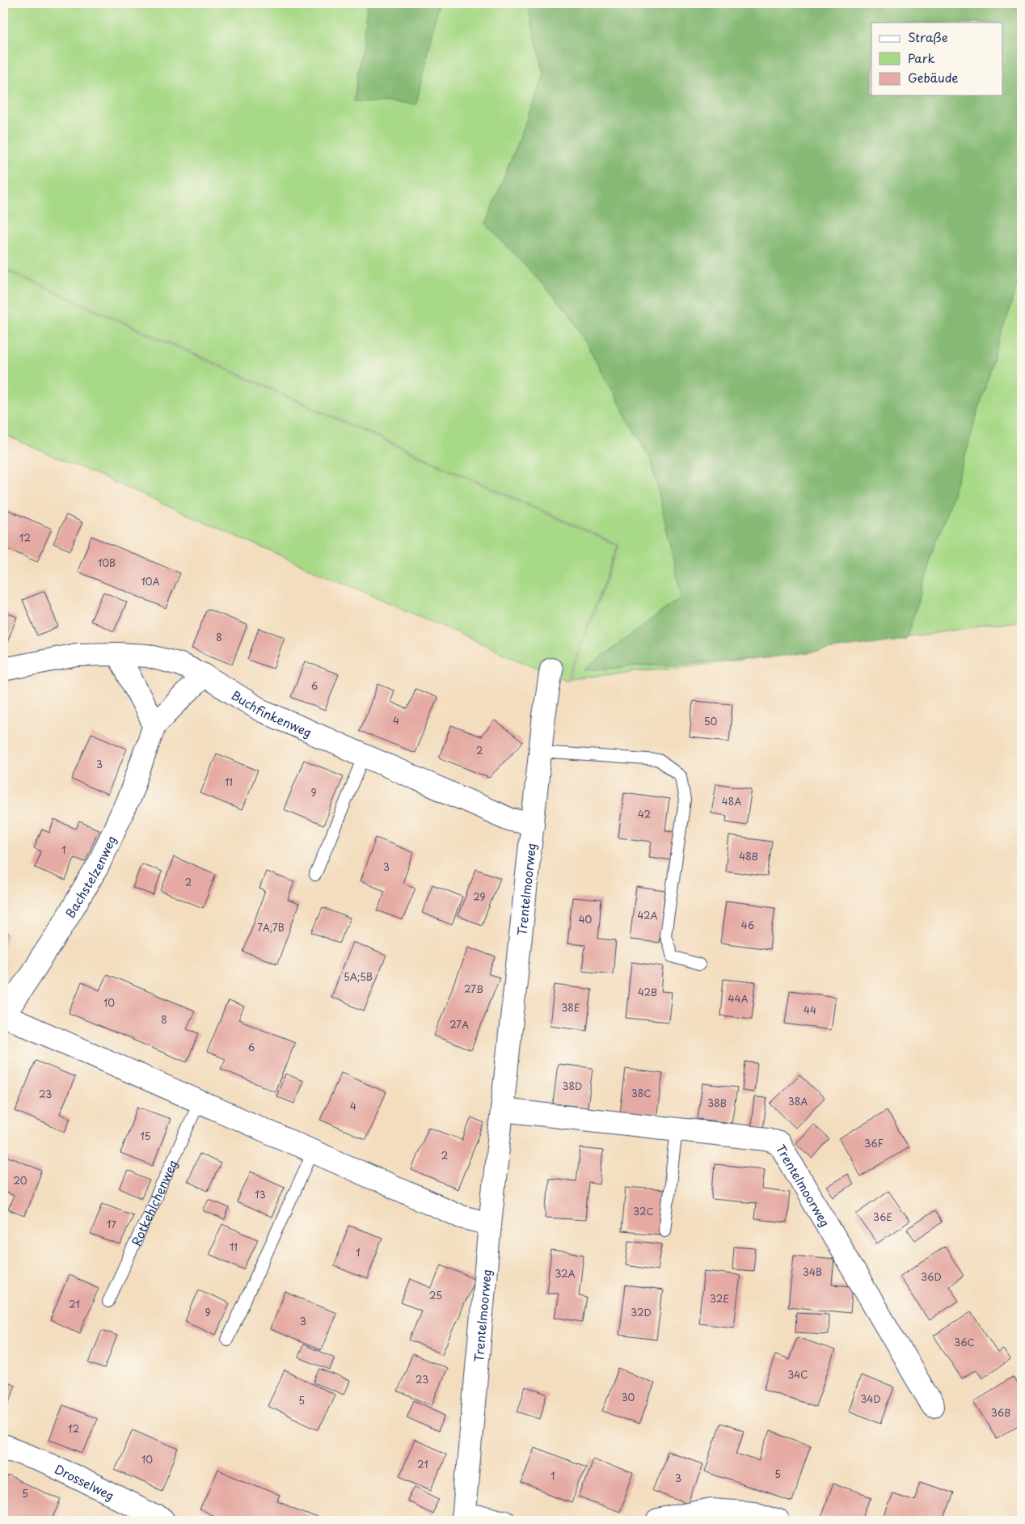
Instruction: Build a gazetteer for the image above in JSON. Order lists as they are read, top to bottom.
{
  "streets": {
    "street": [
      "Buchfinkenweg",
      "Bachstelzenweg",
      "Trentelmoorweg",
      "Drosselweg"
    ],
    "lane": ["Rotkehlchenweg"]
  },
  "crossings": [
    ["Buchfinkenweg", "Bachstelzenweg"],
    ["Buchfinkenweg", "Trentelmoorweg"]
  ],
  "house_numbers": [
    "12",
    "10B",
    "10A",
    "8",
    "6",
    "4",
    "50",
    "2",
    "3",
    "11",
    "9",
    "48A",
    "42",
    "1",
    "48B",
    "3",
    "2",
    "29",
    "42A",
    "40",
    "46",
    "7A;7B",
    "5A;5B",
    "27B",
    "42B",
    "44A",
    "10",
    "38E",
    "44",
    "8",
    "27A",
    "6",
    "38D",
    "38C",
    "23",
    "38A",
    "38B",
    "4",
    "15",
    "36F",
    "2",
    "20",
    "13",
    "32C",
    "36E",
    "17",
    "11",
    "1",
    "34B",
    "32A",
    "36D",
    "25",
    "32E",
    "21",
    "9",
    "32D",
    "3",
    "36C",
    "34C",
    "23",
    "30",
    "34D",
    "5",
    "36B",
    "12",
    "10",
    "21",
    "5",
    "1",
    "3",
    "5"
  ],
  "legend": ["Straße", "Park", "Gebäude"]
}
